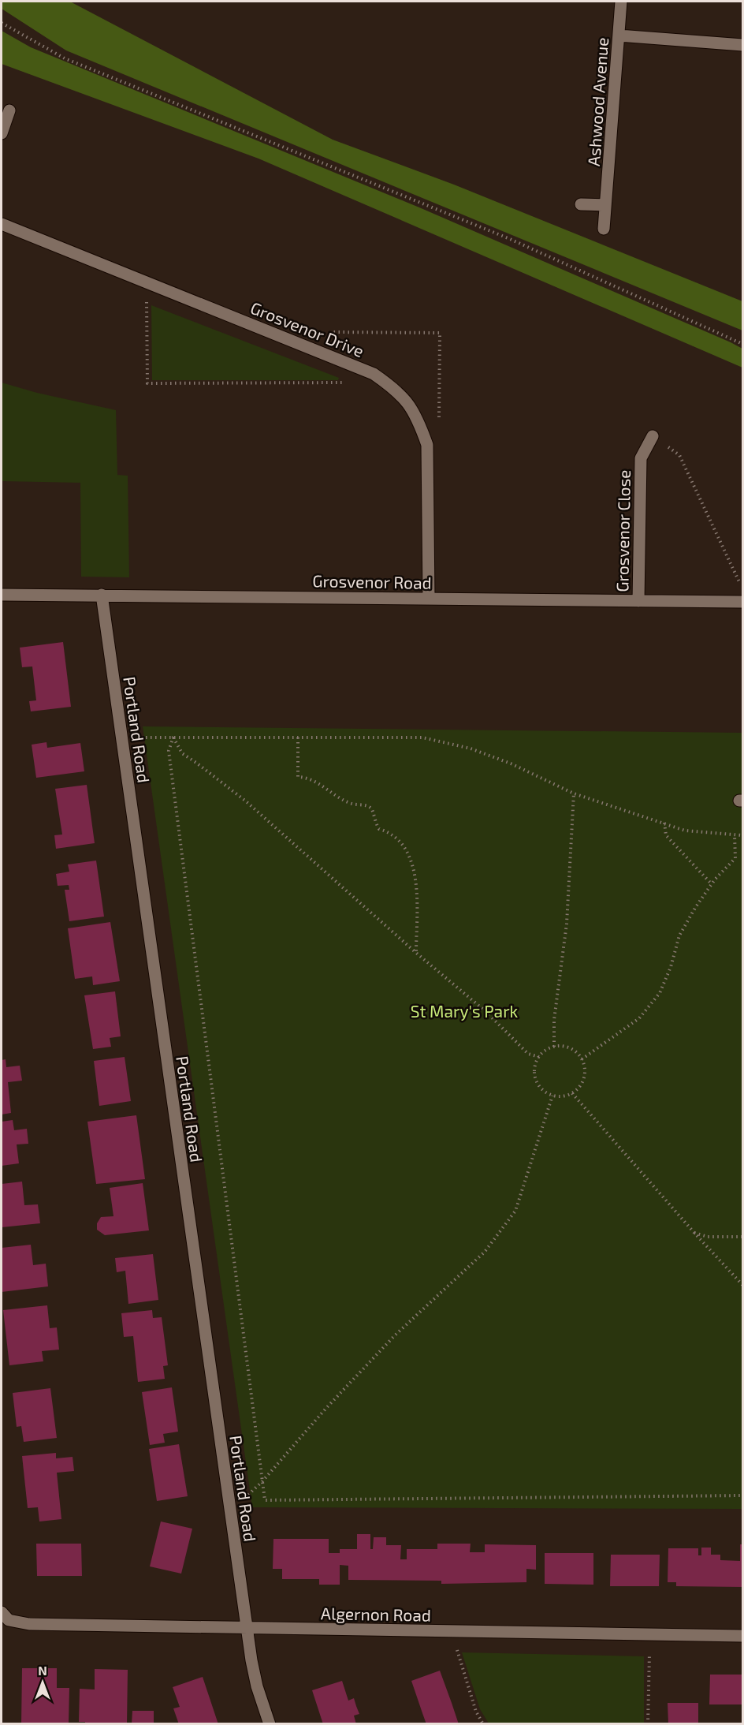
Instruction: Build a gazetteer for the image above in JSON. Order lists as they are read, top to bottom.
{
  "streets": {
    "street": [
      "Ashwood Avenue",
      "Grosvenor Drive",
      "Grosvenor Close",
      "Grosvenor Road",
      "Portland Road",
      "Algernon Road"
    ]
  },
  "crossings": [
    ["Grosvenor Drive", "Grosvenor Road"],
    ["Grosvenor Close", "Grosvenor Road"],
    ["Grosvenor Road", "Portland Road"],
    ["Portland Road", "Algernon Road"]
  ],
  "parks": ["St Mary's Park"],
  "north": "top"
}
